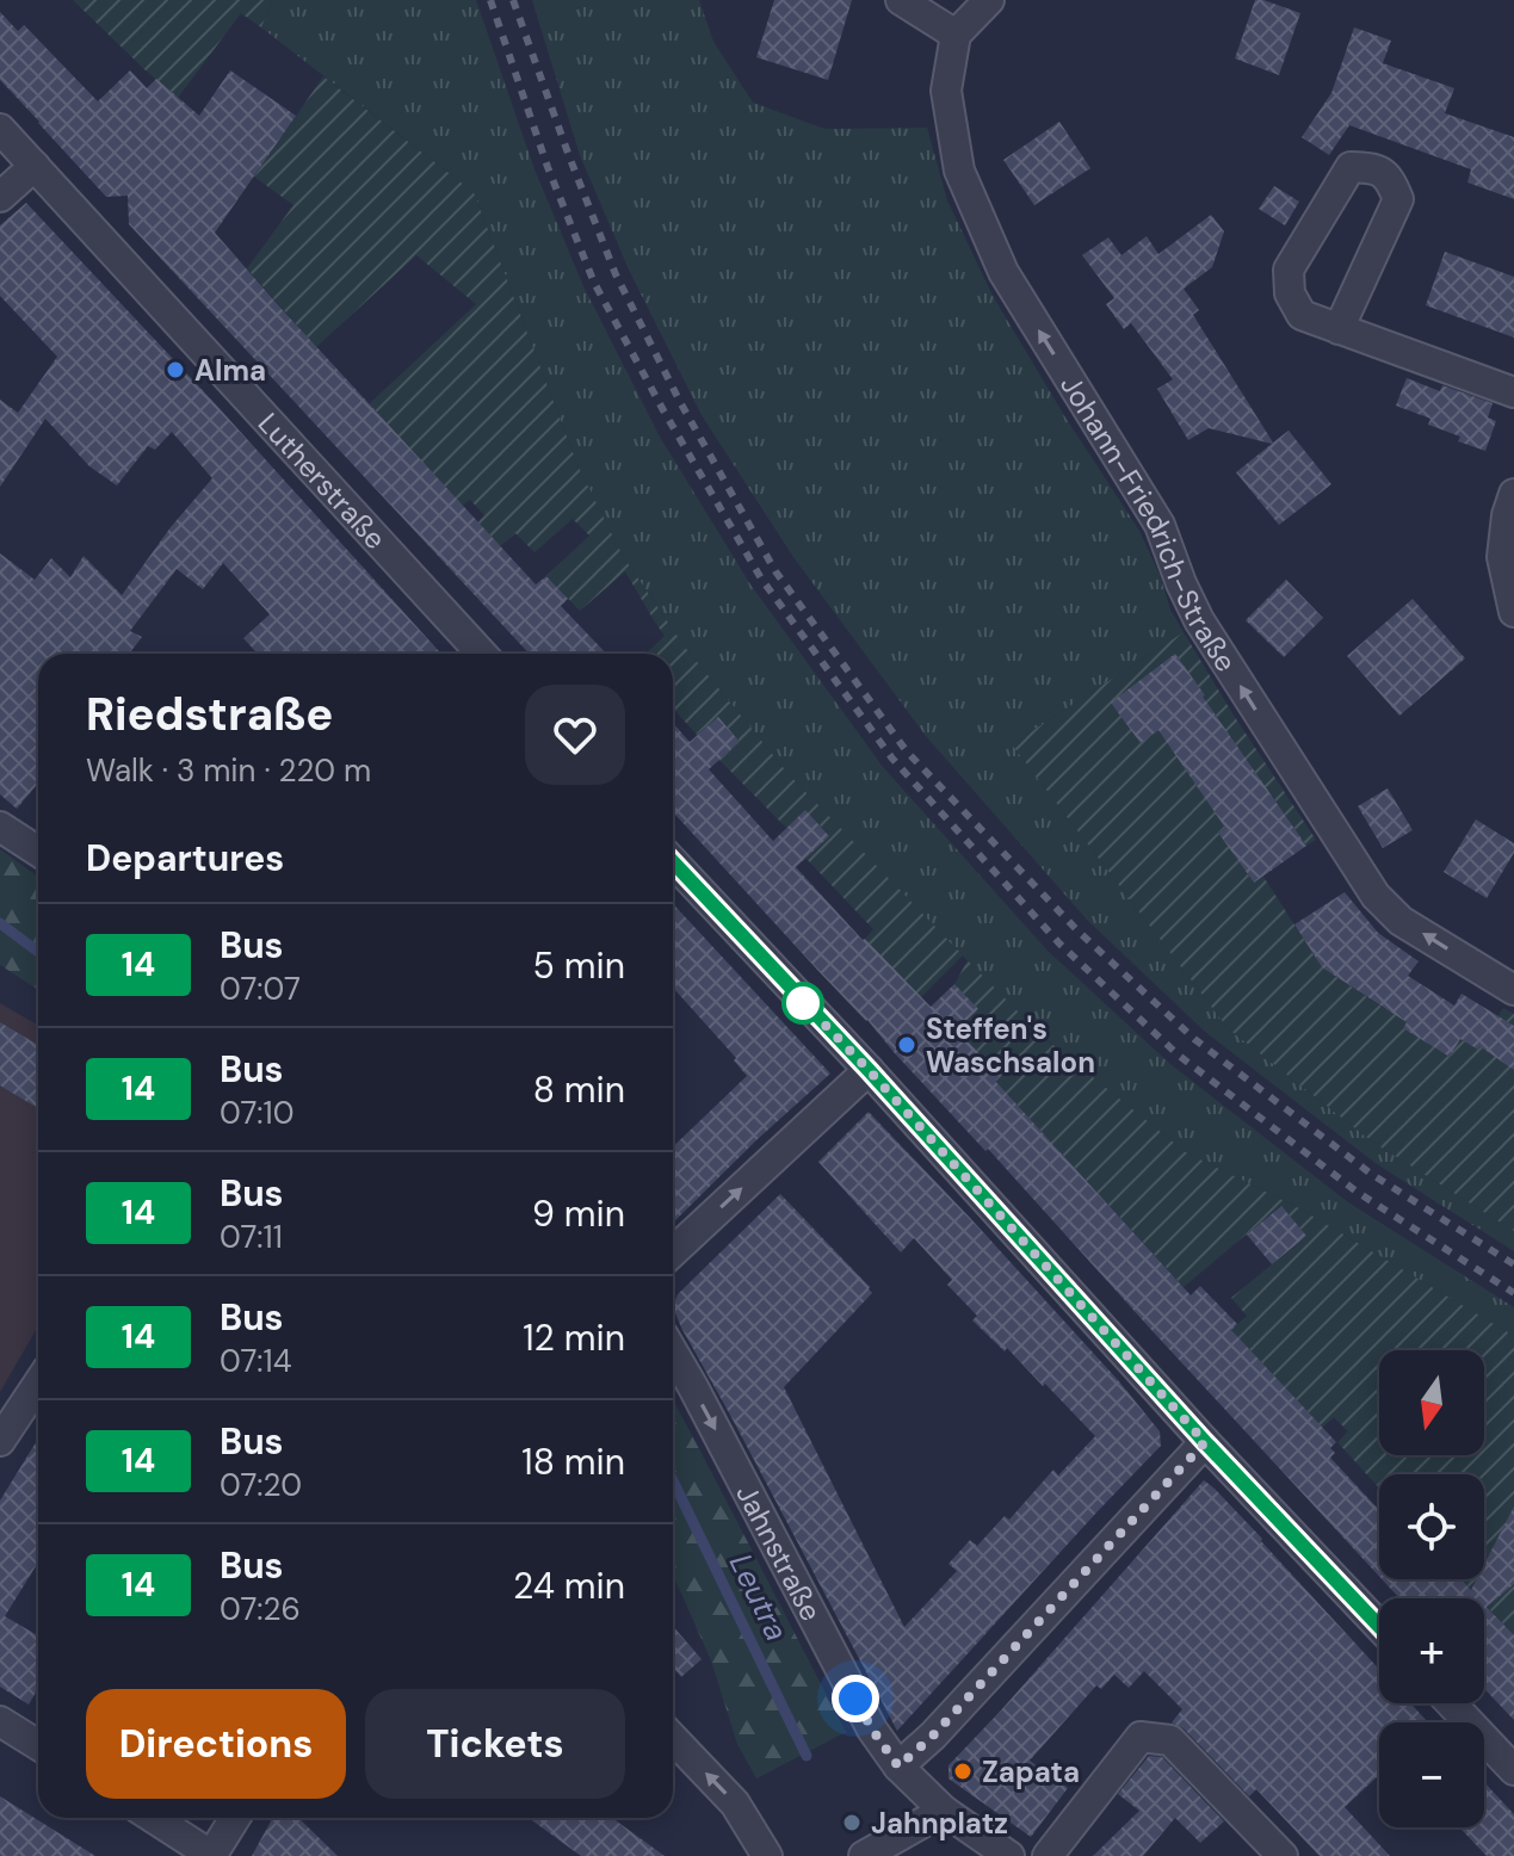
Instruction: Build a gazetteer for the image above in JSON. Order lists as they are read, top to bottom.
{
  "streets": {
    "street": ["Lutherstraße", "Johann-Friedrich-Straße", "Jahnstraße"]
  },
  "one_way": ["Johann-Friedrich-Straße"],
  "water": ["Leutra"],
  "places": [
    "Alma",
    "Steffen's Waschsalon",
    "Zapata",
    "Jahnplatz"
  ],
  "lines": ["bus line 14"],
  "north": "bottom",
  "page": {
    "heading": [
      ["Riedstraße", "Walk · 3 min · 220 m"],
      "Departures"
    ],
    "list": [
      {
        "mark": "14",
        "name": "Bus",
        "note": "07:07",
        "value": "5 min"
      },
      {
        "mark": "14",
        "name": "Bus",
        "note": "07:10",
        "value": "8 min"
      },
      {
        "mark": "14",
        "name": "Bus",
        "note": "07:11",
        "value": "9 min"
      },
      {
        "mark": "14",
        "name": "Bus",
        "note": "07:14",
        "value": "12 min"
      },
      {
        "mark": "14",
        "name": "Bus",
        "note": "07:20",
        "value": "18 min"
      },
      {
        "mark": "14",
        "name": "Bus",
        "note": "07:26",
        "value": "24 min"
      }
    ],
    "map_buttons": ["+", "−"],
    "buttons": ["Directions", "Tickets"]
  }
}
